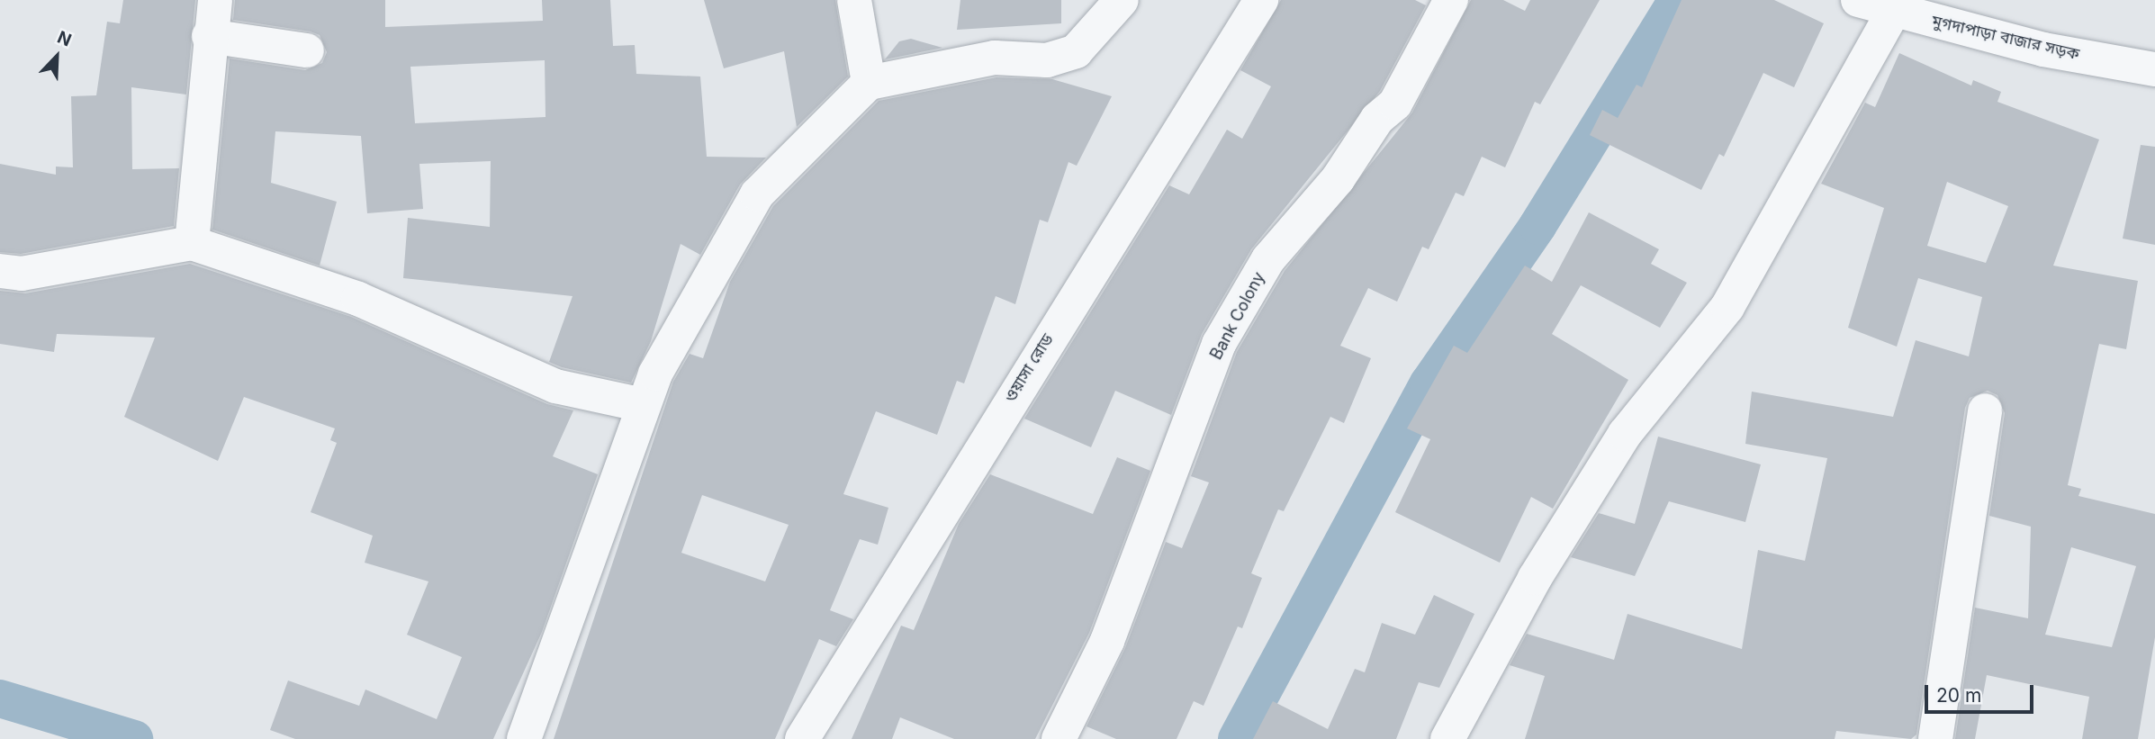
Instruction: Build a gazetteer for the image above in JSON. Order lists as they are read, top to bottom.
{
  "streets": {
    "street": ["মুগদাপাড়া বাজার সড়ক", "Bank Colony", "ওয়াসা রোড"]
  },
  "scale_bar": "20 m",
  "north": "top right"
}
